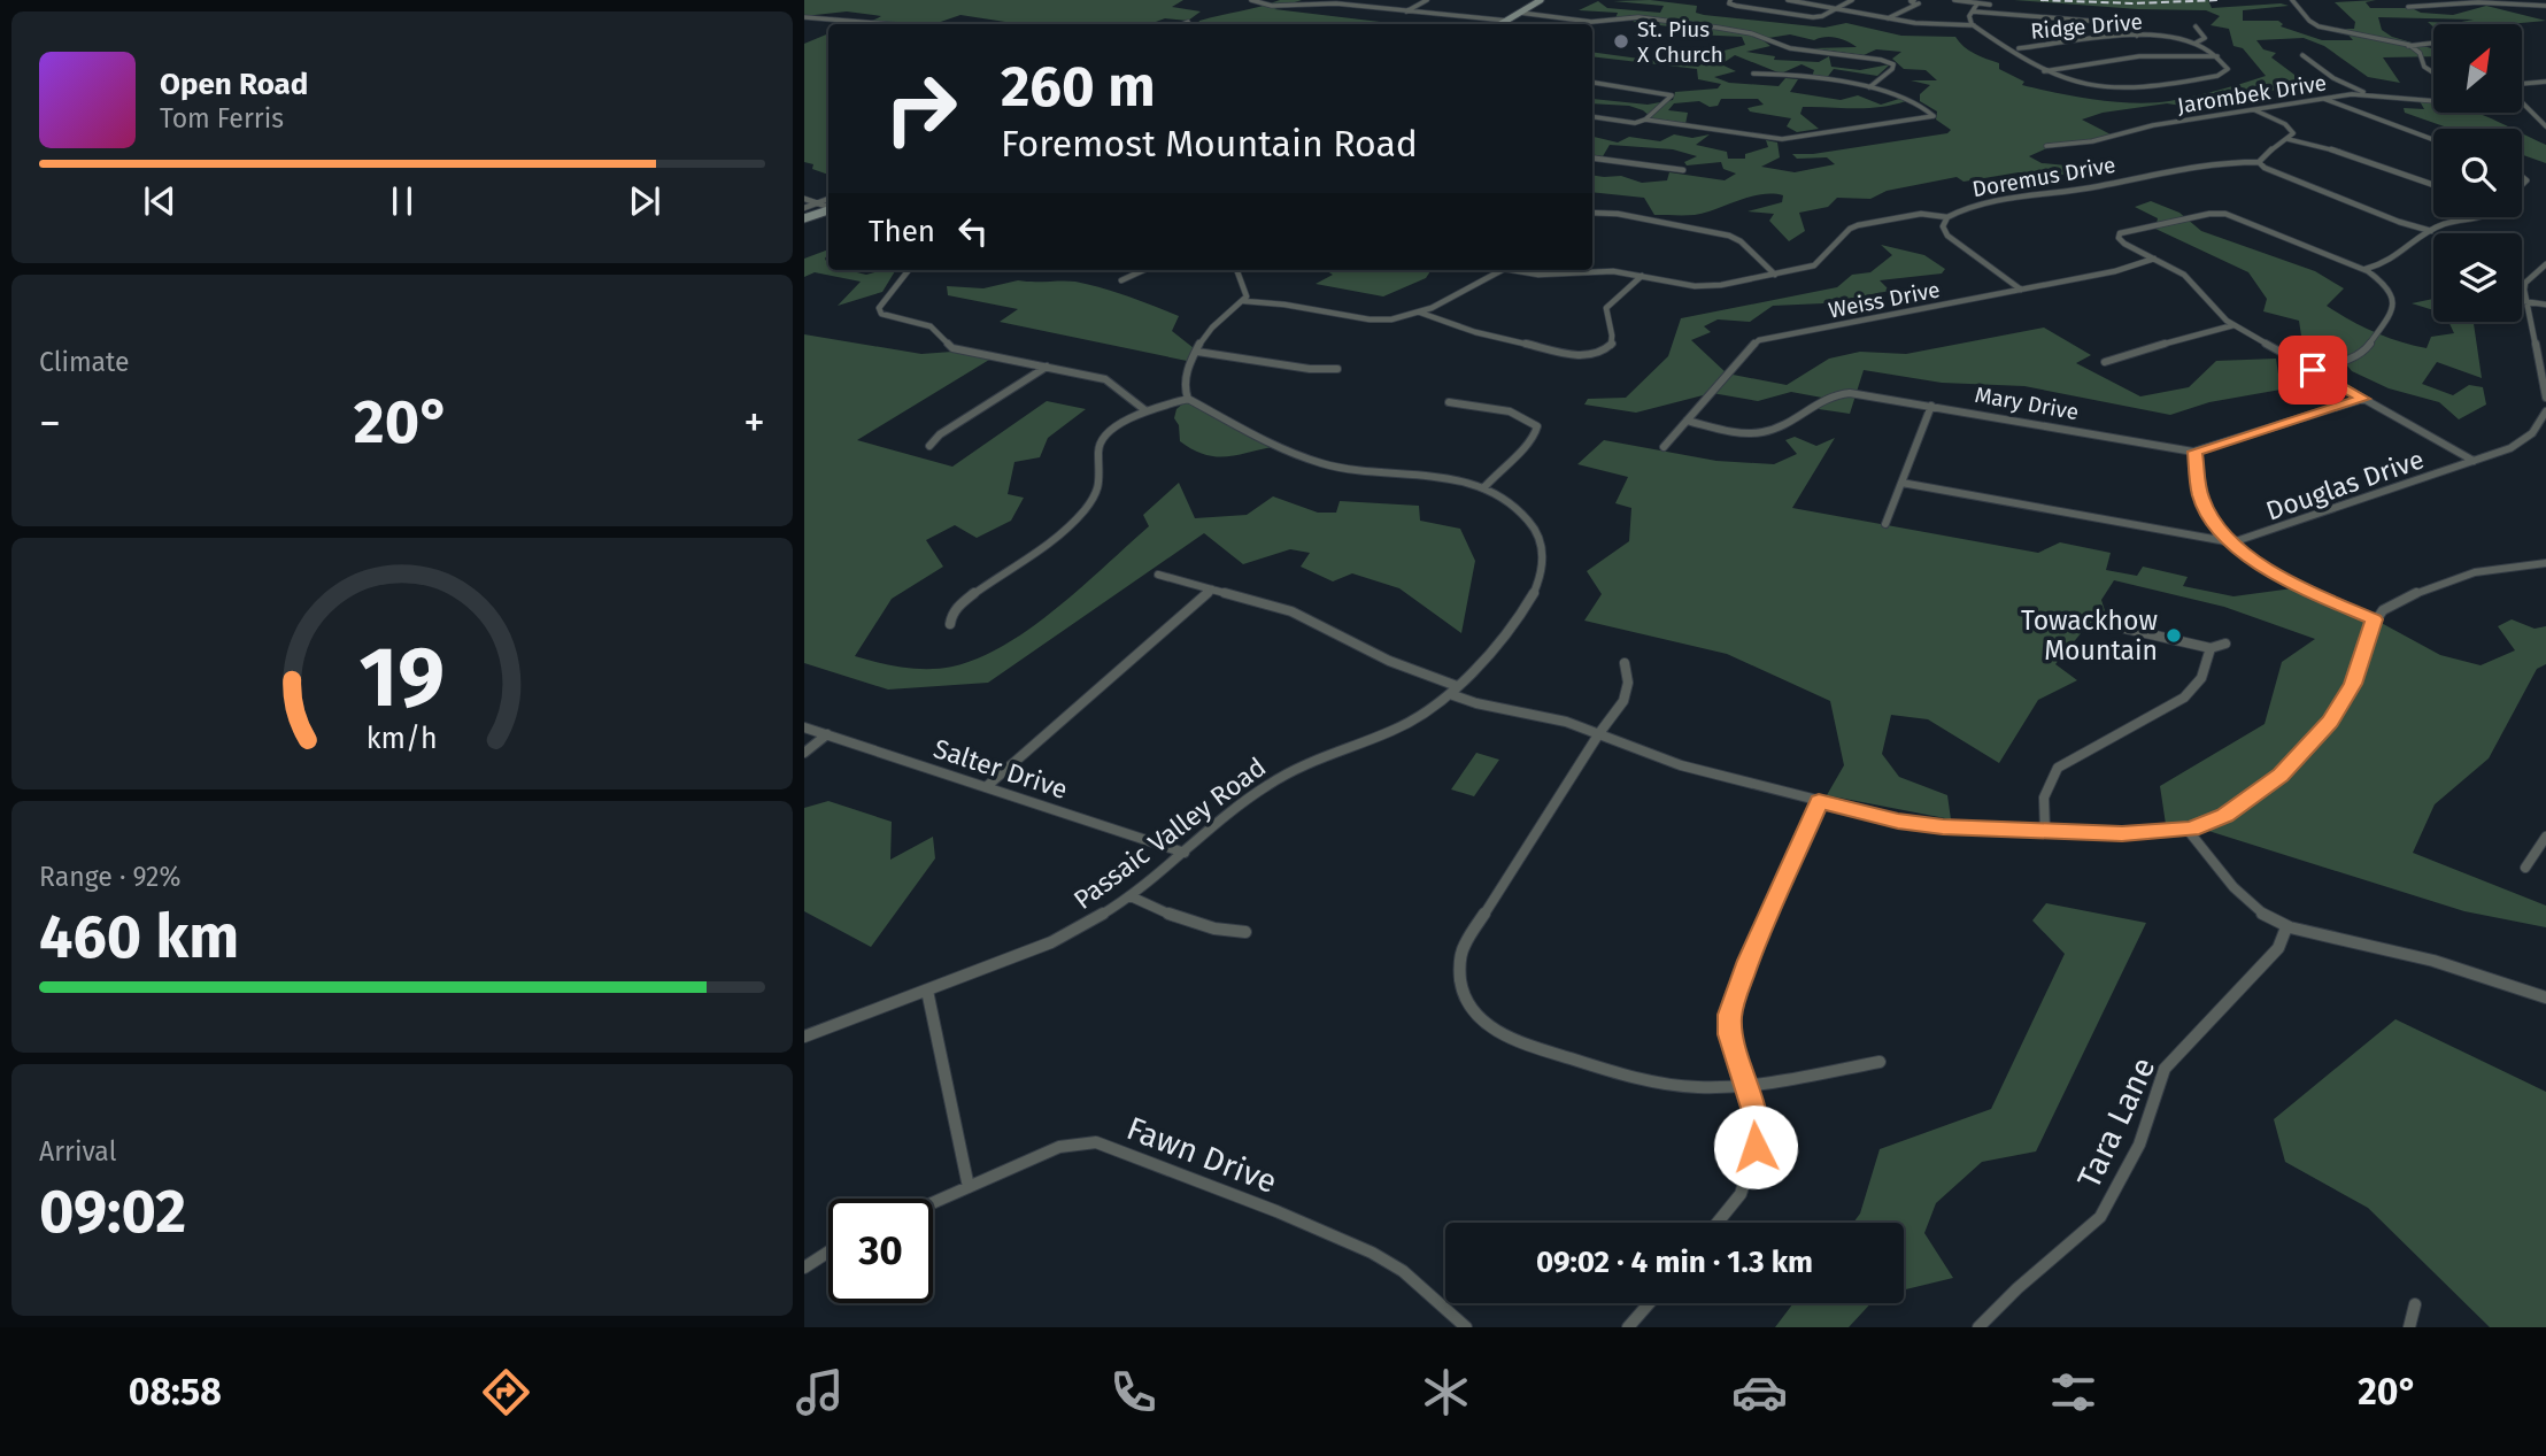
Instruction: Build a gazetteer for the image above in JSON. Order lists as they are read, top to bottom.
{
  "streets": {
    "street": [
      "Ridge Drive",
      "Jarombek Drive",
      "Doremus Drive",
      "Weiss Drive",
      "Mary Drive",
      "Douglas Drive",
      "Salter Drive",
      "Passaic Valley Road",
      "Tara Lane",
      "Fawn Drive"
    ]
  },
  "crossings": [
    ["Doremus Drive", "Weiss Drive"],
    ["Weiss Drive", "Mary Drive"],
    ["Salter Drive", "Passaic Valley Road"]
  ],
  "places": ["St. Pius X Church", "Towackhow Mountain"],
  "north": "top right",
  "page": {
    "turn": ["260 m", "Foremost Mountain Road"],
    "song": ["Open Road", "Tom Ferris"],
    "then": "Then",
    "tile": [
      "Climate",
      ["Range · 92%", "460 km"],
      ["Arrival", "09:02"]
    ],
    "heat": ["−", "20°", "+"],
    "limit": "30",
    "trip": "09:02 · 4 min · 1.3 km",
    "tabs": ["08:58", "20°"],
    "gauge": ["19", "km/h"]
  }
}
